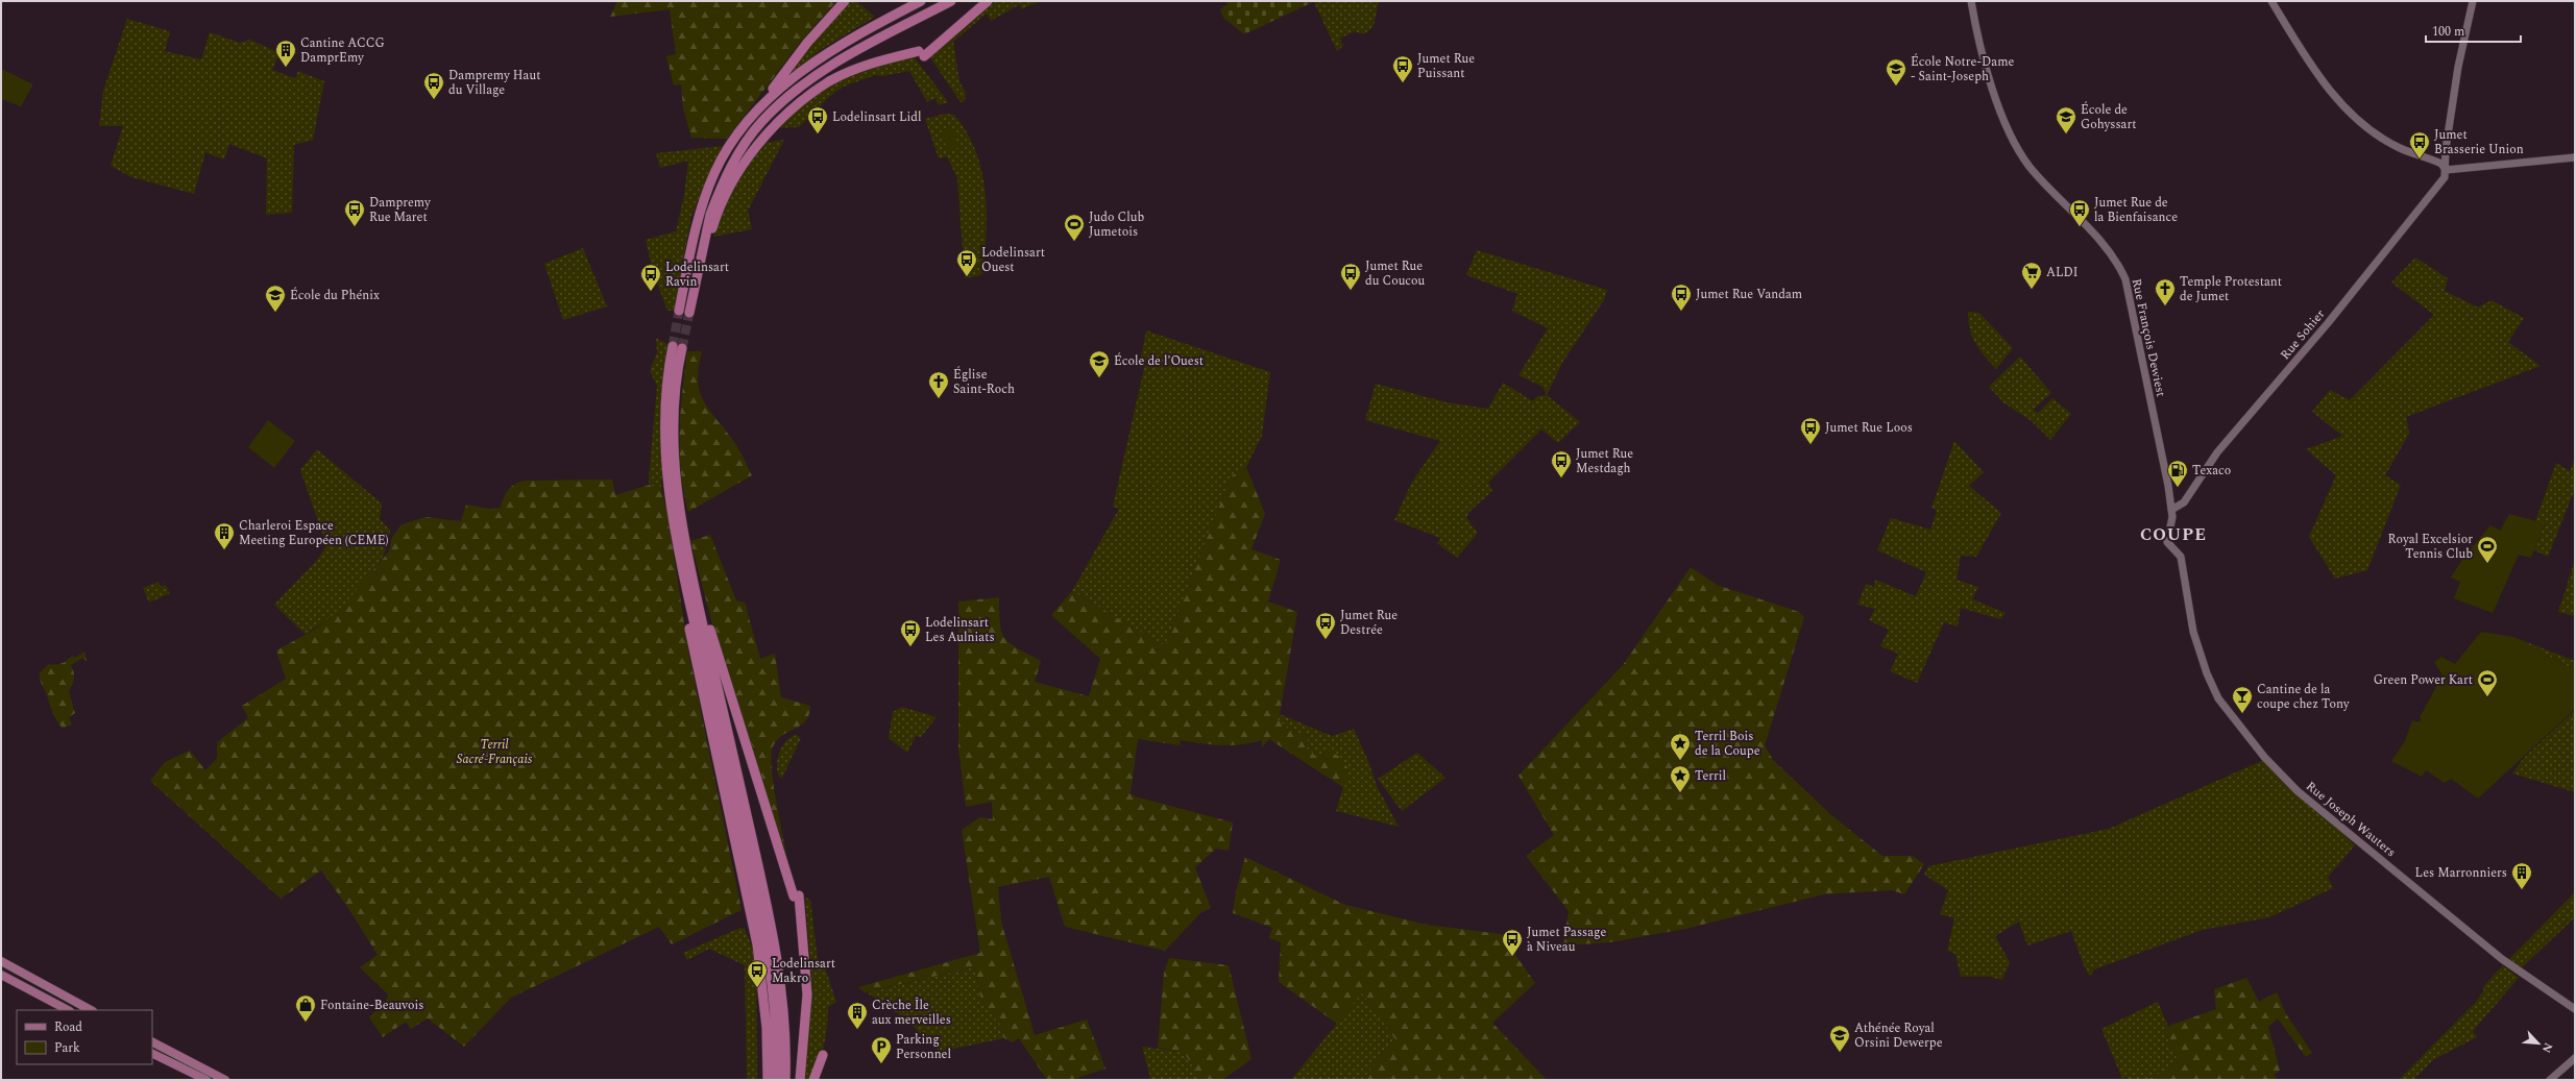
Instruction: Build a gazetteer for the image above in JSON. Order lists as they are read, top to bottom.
{
  "streets": {
    "street": ["Rue Sohier", "Rue François Dewiest", "Rue Joseph Wauters"]
  },
  "crossings": [
    ["Rue Sohier", "Rue François Dewiest"],
    ["Rue Sohier", "Rue Joseph Wauters"],
    ["Rue François Dewiest", "Rue Joseph Wauters"]
  ],
  "districts": ["COUPE"],
  "parks": ["Terril Sacré-Français"],
  "places": {
    "building": [
      "Cantine ACCG DamprEmy",
      "Charleroi Espace Meeting Européen (CEME)",
      "Les Marronniers",
      "Crèche Île aux merveilles"
    ],
    "bus stop": [
      "Jumet Rue Puissant",
      "Dampremy Haut du Village",
      "Lodelinsart Lidl",
      "Jumet Brasserie Union",
      "Dampremy Rue Maret",
      "Jumet Rue de la Bienfaisance",
      "Lodelinsart Ouest",
      "Jumet Rue du Coucou",
      "Lodelinsart Ravin",
      "Jumet Rue Vandam",
      "Jumet Rue Loos",
      "Jumet Rue Mestdagh",
      "Jumet Rue Destrée",
      "Lodelinsart Les Aulniats",
      "Jumet Passage à Niveau",
      "Lodelinsart Makro"
    ],
    "school or university": [
      "École Notre-Dame - Saint-Joseph",
      "École de Gohyssart",
      "École du Phénix",
      "École de l'Ouest",
      "Athénée Royal Orsini Dewerpe"
    ],
    "sports": ["Judo Club Jumetois", "Royal Excelsior Tennis Club", "Green Power Kart"],
    "supermarket": ["ALDI"],
    "church": ["Temple Protestant de Jumet", "Église Saint-Roch"],
    "fuel station": ["Texaco"],
    "bar": ["Cantine de la coupe chez Tony"],
    "place": ["Terril Bois de la Coupe", "Terril"],
    "shop": ["Fontaine-Beauvois"],
    "parking": ["Parking Personnel"]
  },
  "legend": ["Road", "Park"],
  "scale_bar": "100 m",
  "north": "bottom right"
}
